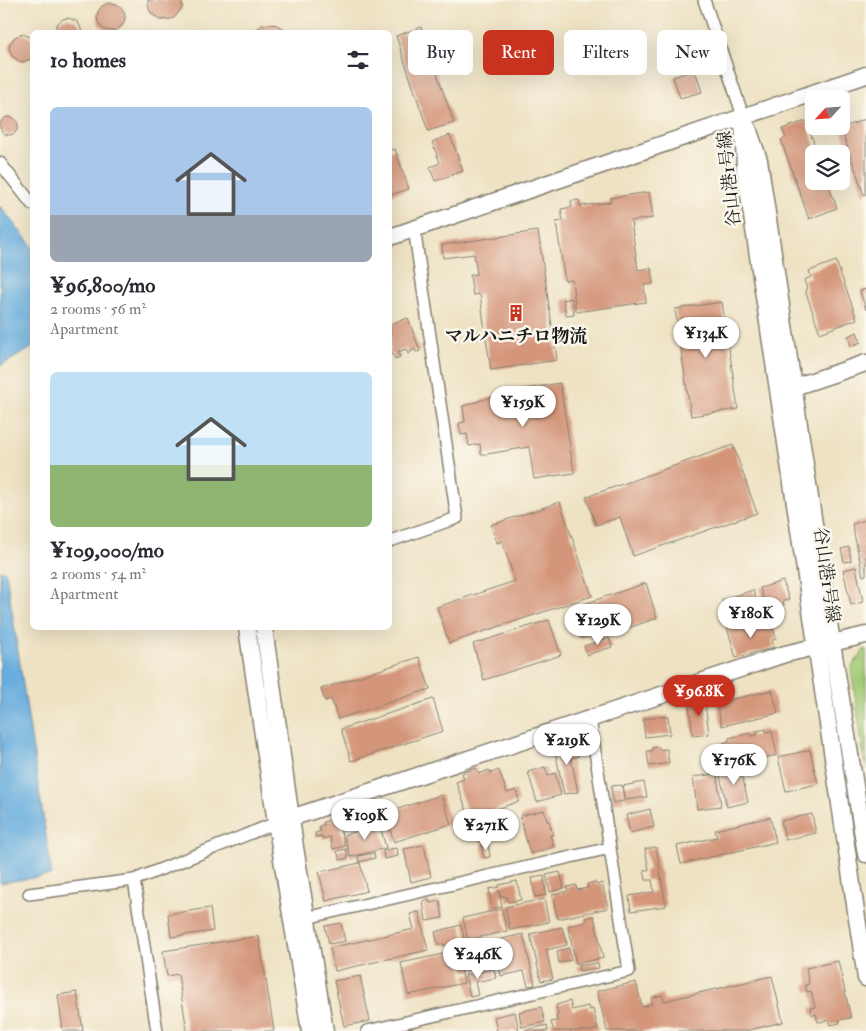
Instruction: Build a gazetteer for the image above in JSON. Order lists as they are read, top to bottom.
{
  "streets": {
    "street": ["谷山港1号線"]
  },
  "places": {
    "building": ["マルハニチロ物流"]
  },
  "north": "bottom left",
  "page": {
    "chip": [
      "Buy",
      "Rent",
      "Filters",
      "New"
    ],
    "heading": "10 homes",
    "list": [
      {
        "name": "¥96,800/mo",
        "note": "2 rooms · 56 m² · Apartment"
      },
      {
        "name": "¥109,000/mo",
        "note": "2 rooms · 54 m² · Apartment"
      }
    ],
    "price": [
      "¥134K",
      "¥159K",
      "¥180K",
      "¥129K",
      "¥96.8K",
      "¥219K",
      "¥176K",
      "¥109K",
      "¥271K",
      "¥246K"
    ]
  }
}
